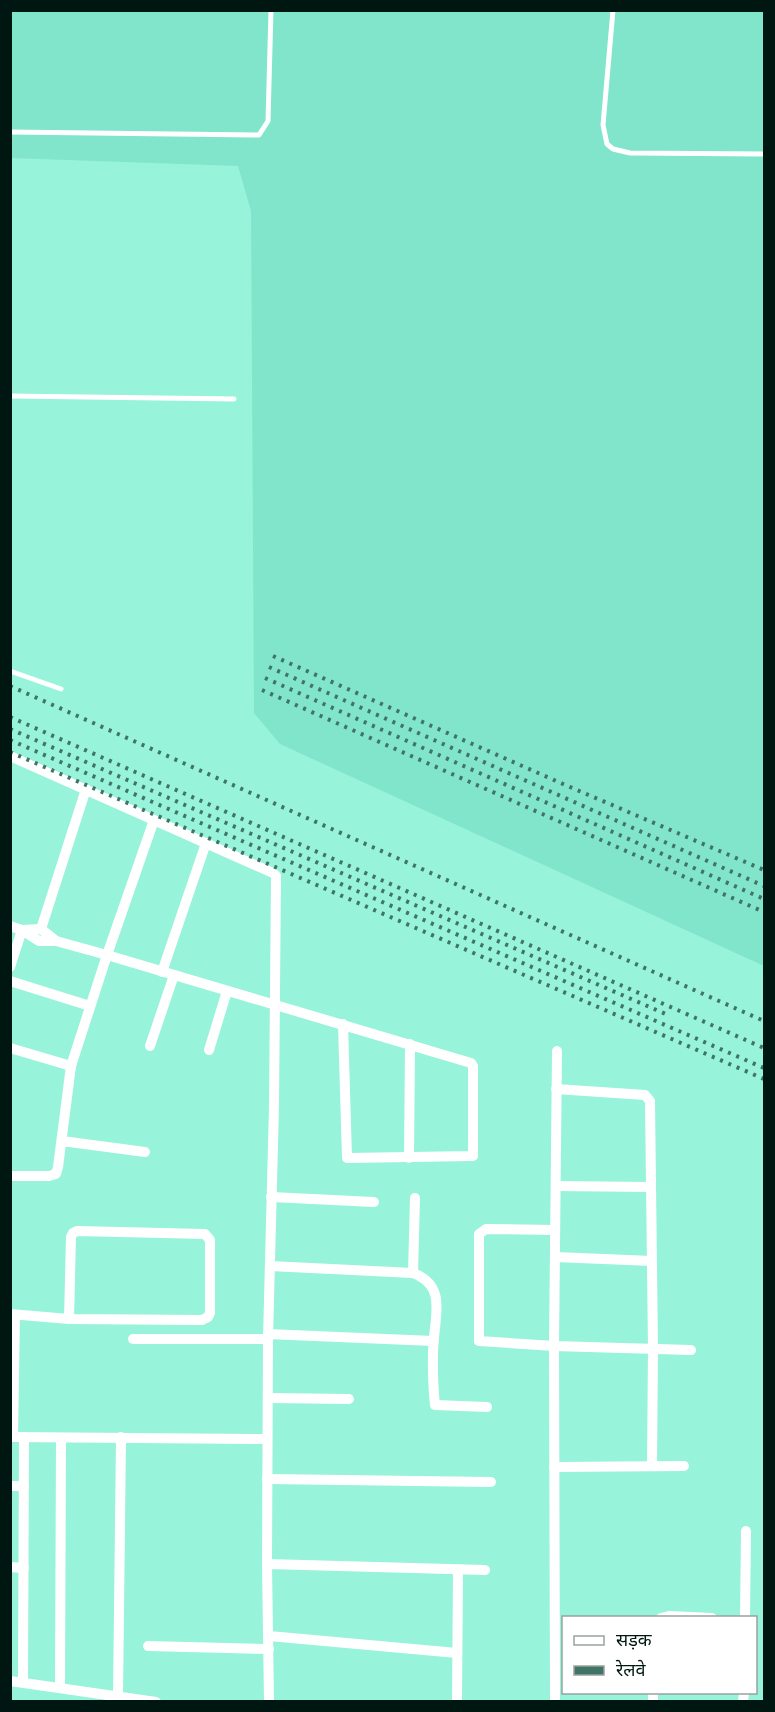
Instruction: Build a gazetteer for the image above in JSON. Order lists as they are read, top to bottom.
{
  "legend": ["सड़क", "रेलवे"]
}
